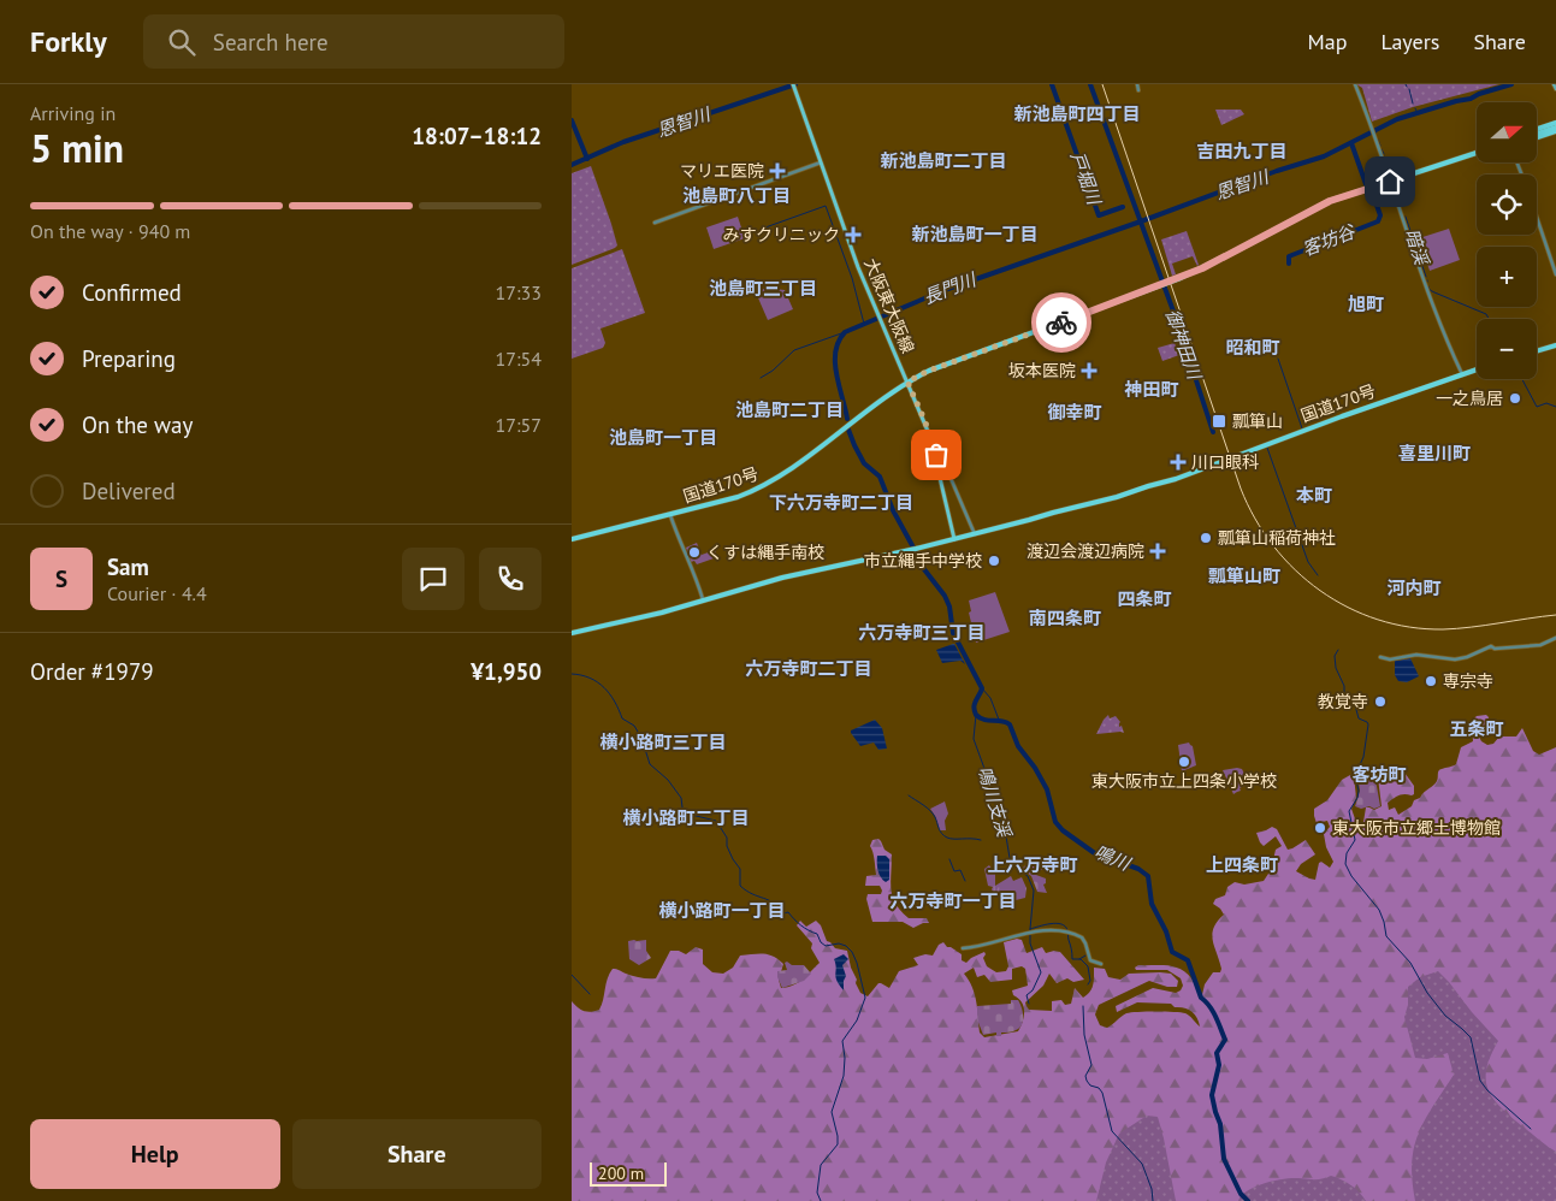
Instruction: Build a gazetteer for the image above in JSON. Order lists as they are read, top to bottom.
{
  "streets": {
    "highway": ["国道170号"],
    "main road": ["大阪東大阪線"]
  },
  "crossings": [
    ["大阪東大阪線", "国道170号"]
  ],
  "districts": [
    "新池島町四丁目",
    "吉田九丁目",
    "新池島町二丁目",
    "池島町八丁目",
    "新池島町一丁目",
    "池島町三丁目",
    "旭町",
    "昭和町",
    "神田町",
    "池島町二丁目",
    "御幸町",
    "池島町一丁目",
    "喜里川町",
    "本町",
    "下六万寺町二丁目",
    "瓢箪山町",
    "河内町",
    "四条町",
    "南四条町",
    "六万寺町三丁目",
    "六万寺町二丁目",
    "五条町",
    "横小路町三丁目",
    "客坊町",
    "横小路町二丁目",
    "上六万寺町",
    "上四条町",
    "六万寺町一丁目",
    "横小路町一丁目"
  ],
  "water": [
    "恩智川",
    "戸堀川",
    "客坊谷",
    "暗渓",
    "長門川",
    "御神田川",
    "鳴川支渓",
    "鳴川"
  ],
  "places": {
    "health": [
      "マリエ医院",
      "みすクリニック",
      "坂本医院",
      "川口眼科",
      "渡辺会渡辺病院"
    ],
    "other": [
      "一之鳥居",
      "瓢箪山稲荷神社",
      "くすは縄手南校",
      "市立縄手中学校",
      "専宗寺",
      "教覚寺",
      "東大阪市立上四条小学校",
      "東大阪市立郷土博物館"
    ],
    "transit": ["瓢箪山"]
  },
  "scale_bar": "200 m",
  "north": "right",
  "page": {
    "header": "Forkly",
    "search": "Search here",
    "nav": ["Map", "Layers", "Share"],
    "heading": ["5 min", "Arriving in", "18:07–18:12"],
    "panel": [
      "Sam",
      "Courier · 4.4",
      "Order #1979",
      "¥1,950"
    ],
    "map_buttons": ["+", "−"],
    "bar": "On the way · 940 m",
    "list": [
      ["Confirmed", "17:33"],
      ["Preparing", "17:54"],
      ["On the way", "17:57"],
      "Delivered"
    ],
    "round": "S",
    "buttons": ["Help", "Share"],
    "scale": "200 m"
  }
}
